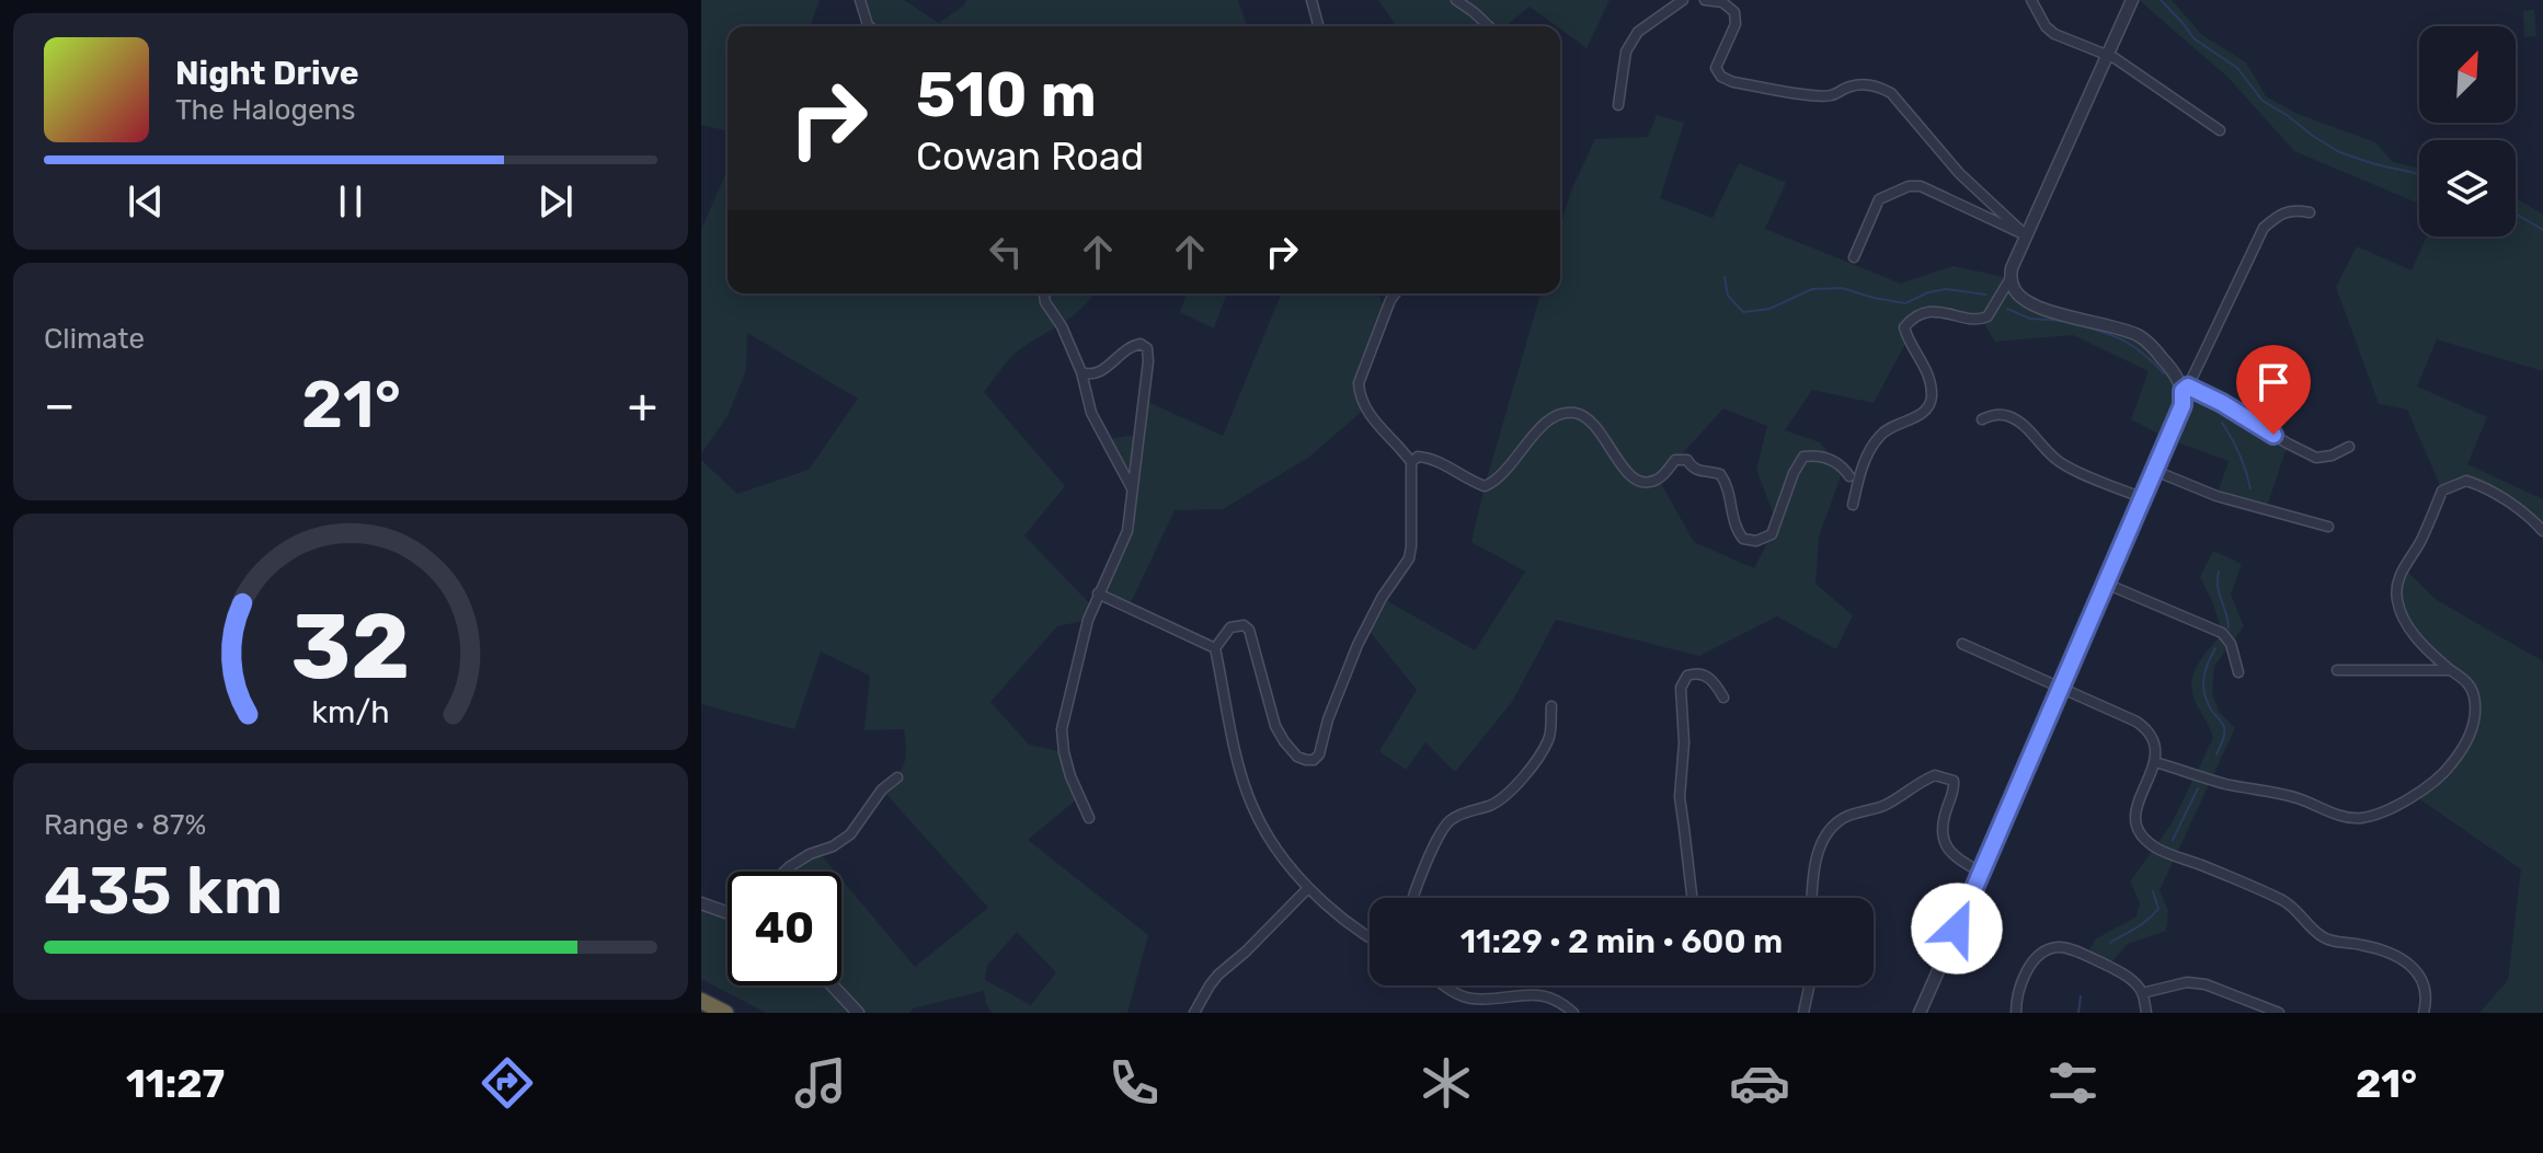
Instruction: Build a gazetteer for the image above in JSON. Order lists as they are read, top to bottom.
{
  "north": "top right",
  "page": {
    "turn": ["510 m", "Cowan Road"],
    "song": ["Night Drive", "The Halogens"],
    "tile": [
      "Climate",
      ["Range · 87%", "435 km"]
    ],
    "heat": ["−", "21°", "+"],
    "limit": "40",
    "trip": "11:29 · 2 min · 600 m",
    "tabs": ["11:27", "21°"],
    "gauge": ["32", "km/h"]
  }
}
